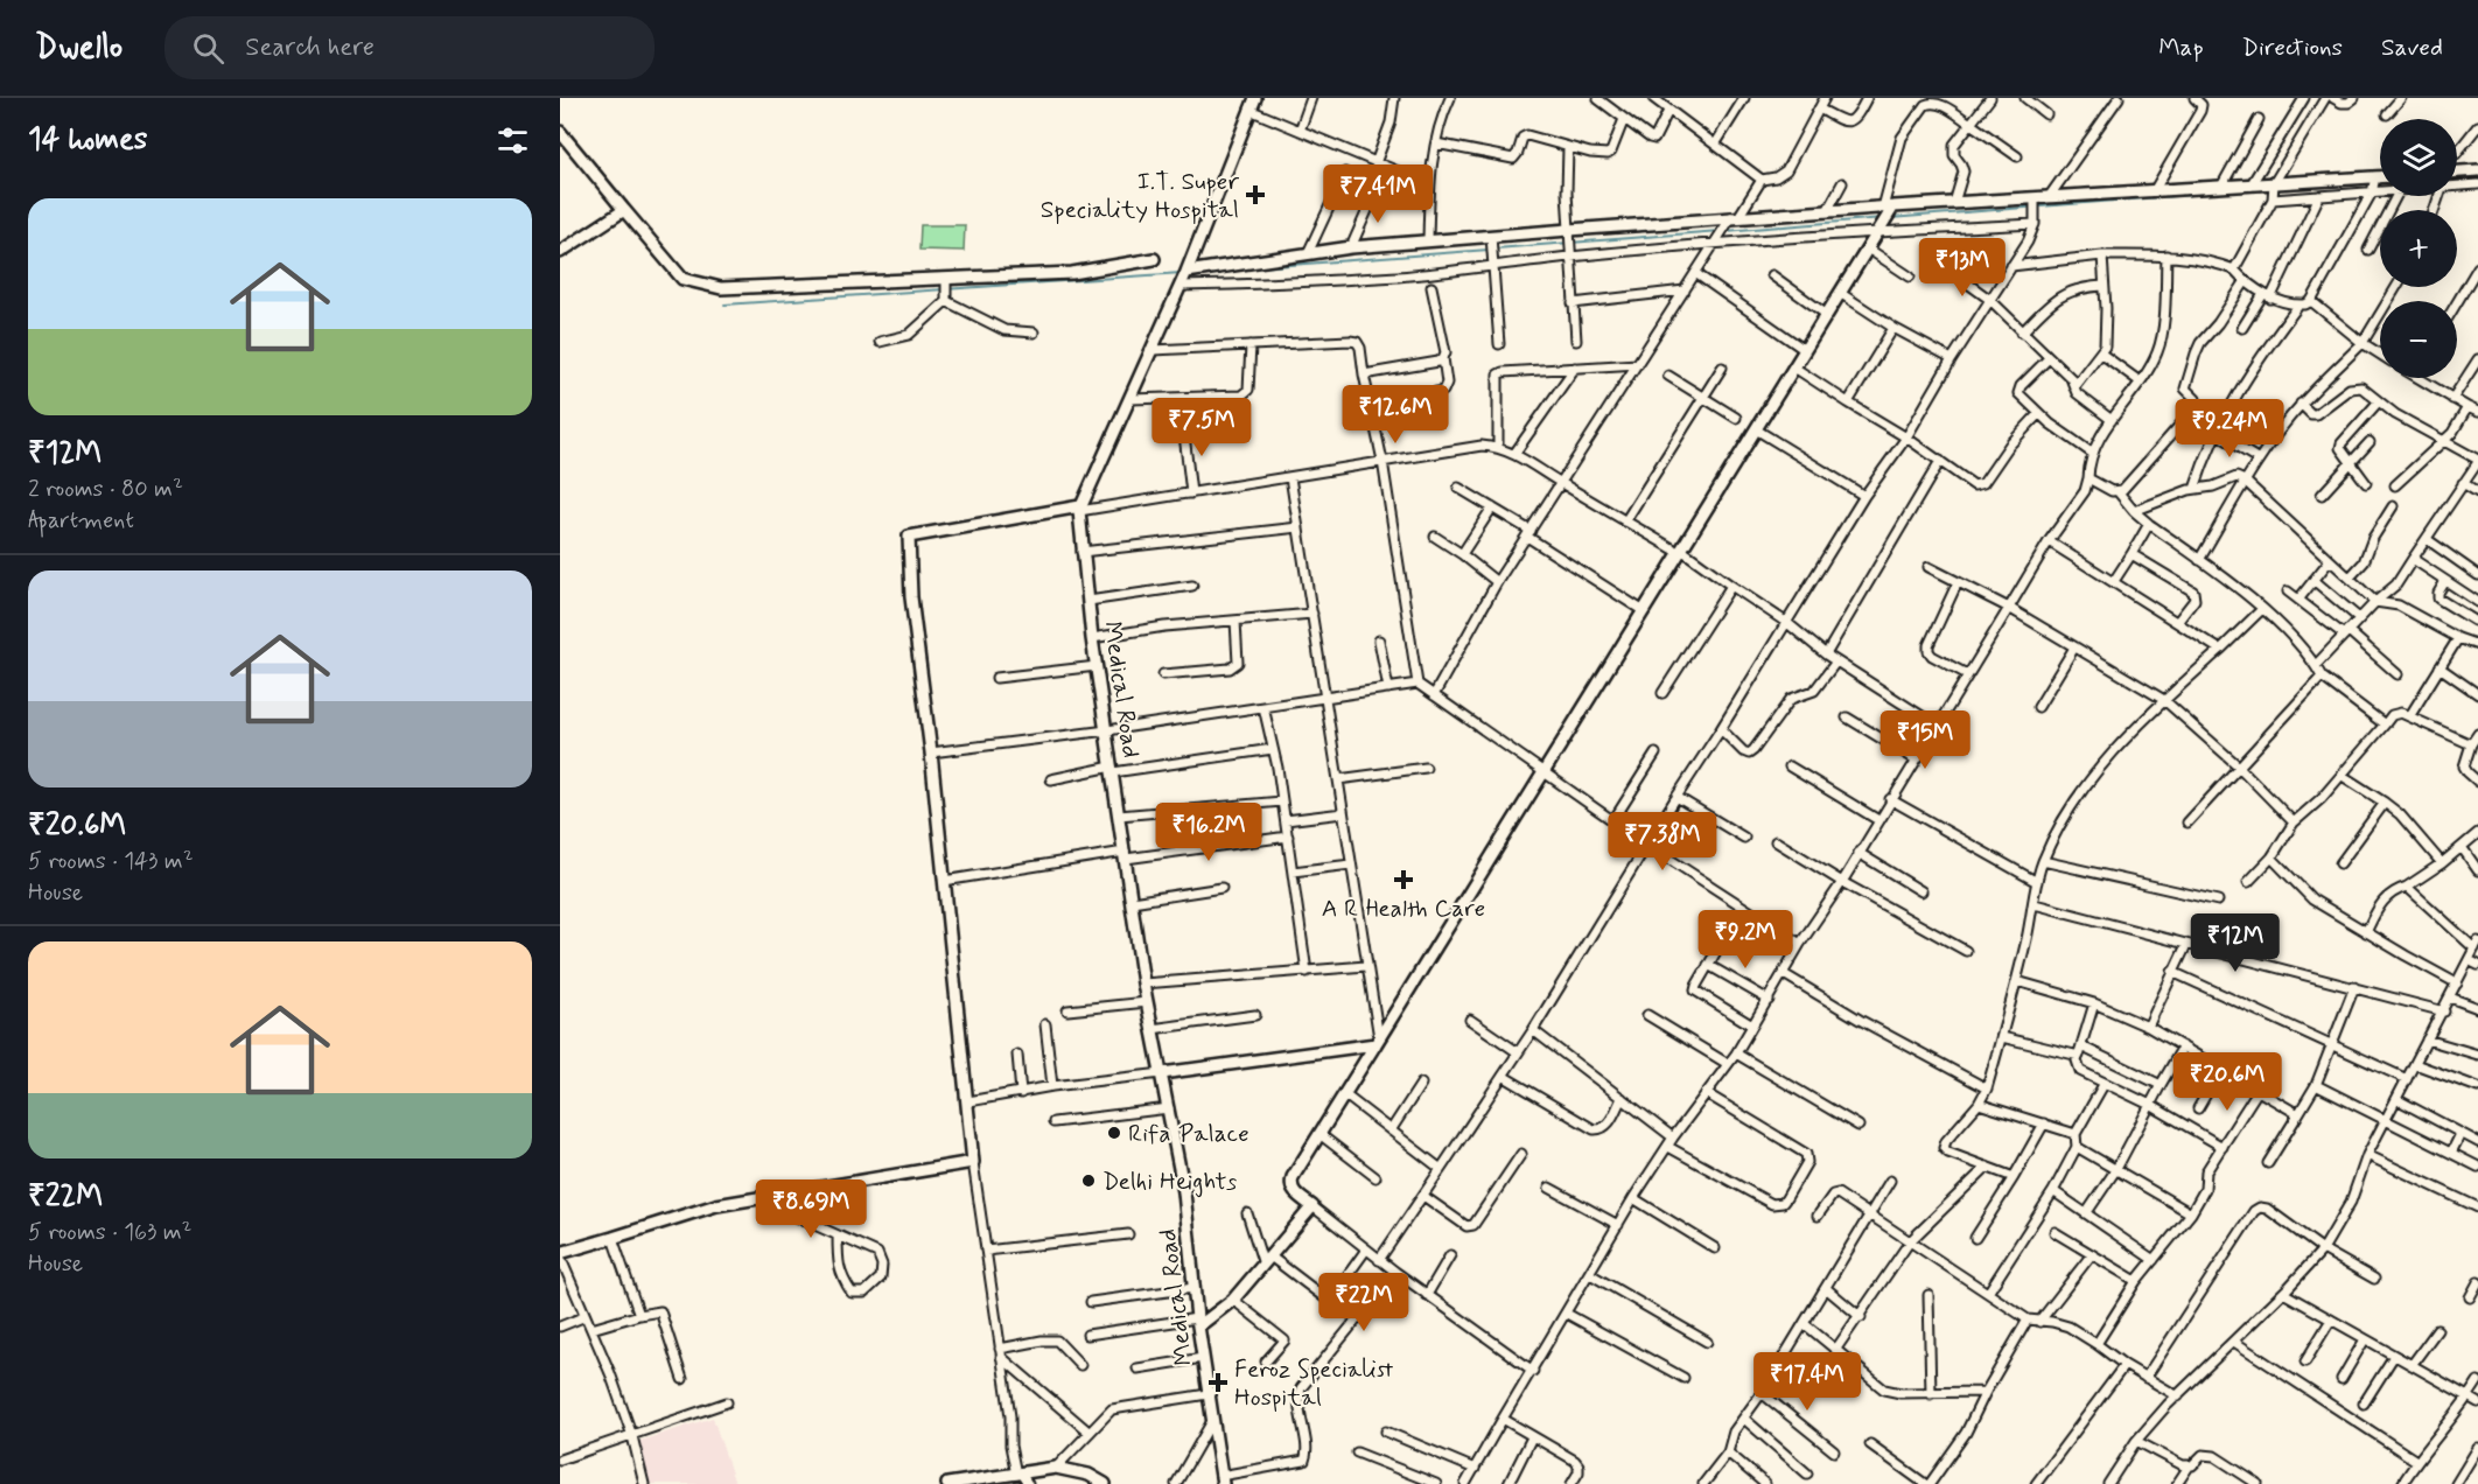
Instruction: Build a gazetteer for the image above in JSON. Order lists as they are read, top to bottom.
{
  "streets": {
    "street": ["Medical Road"]
  },
  "places": {
    "health": ["I.T. Super Speciality Hospital", "A R Health Care", "Feroz Specialist Hospital"],
    "other": ["Rifa Palace", "Delhi Heights"]
  },
  "page": {
    "header": "Dwello",
    "search": "Search here",
    "nav": ["Map", "Directions", "Saved"],
    "heading": "14 homes",
    "map_buttons": ["+", "−"],
    "price": [
      "₹7.41M",
      "₹13M",
      "₹12.6M",
      "₹7.5M",
      "₹9.24M",
      "₹15M",
      "₹16.2M",
      "₹7.38M",
      "₹9.2M",
      "₹12M",
      "₹20.6M",
      "₹8.69M",
      "₹22M",
      "₹17.4M"
    ],
    "list": [
      {
        "name": "₹12M",
        "note": "2 rooms · 80 m² · Apartment"
      },
      {
        "name": "₹20.6M",
        "note": "5 rooms · 143 m² · House"
      },
      {
        "name": "₹22M",
        "note": "5 rooms · 163 m² · House"
      }
    ]
  }
}
